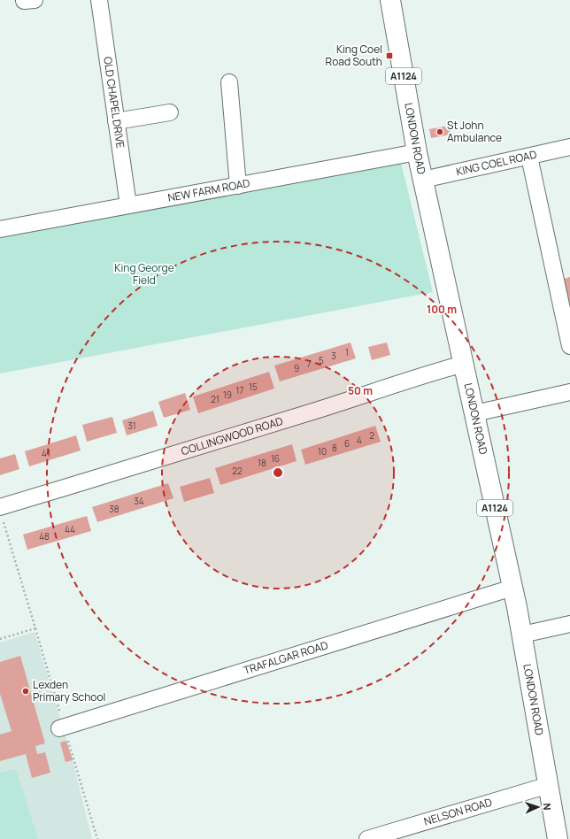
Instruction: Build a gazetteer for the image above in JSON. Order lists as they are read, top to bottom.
{
  "streets": {
    "main road": ["A1124", "LONDON ROAD"],
    "street": [
      "OLD CHAPEL DRIVE",
      "KING COEL ROAD",
      "NEW FARM ROAD",
      "COLLINGWOOD ROAD",
      "TRAFALGAR ROAD",
      "NELSON ROAD"
    ]
  },
  "crossings": [
    ["OLD CHAPEL DRIVE", "NEW FARM ROAD"],
    ["LONDON ROAD", "KING COEL ROAD"],
    ["LONDON ROAD", "NEW FARM ROAD"],
    ["LONDON ROAD", "COLLINGWOOD ROAD"],
    ["LONDON ROAD", "TRAFALGAR ROAD"],
    ["LONDON ROAD", "NELSON ROAD"]
  ],
  "parks": ["King George Field"],
  "places": {
    "transit": ["King Coel Road South"],
    "other": ["St John Ambulance", "Lexden Primary School"]
  },
  "house_numbers": [
    "1",
    "3",
    "5",
    "7",
    "9",
    "15",
    "17",
    "19",
    "21",
    "31",
    "2",
    "4",
    "6",
    "8",
    "10",
    "41",
    "16",
    "18",
    "22",
    "34",
    "38",
    "44",
    "48"
  ],
  "north": "right",
  "rings": ["100 m", "50 m"]
}
